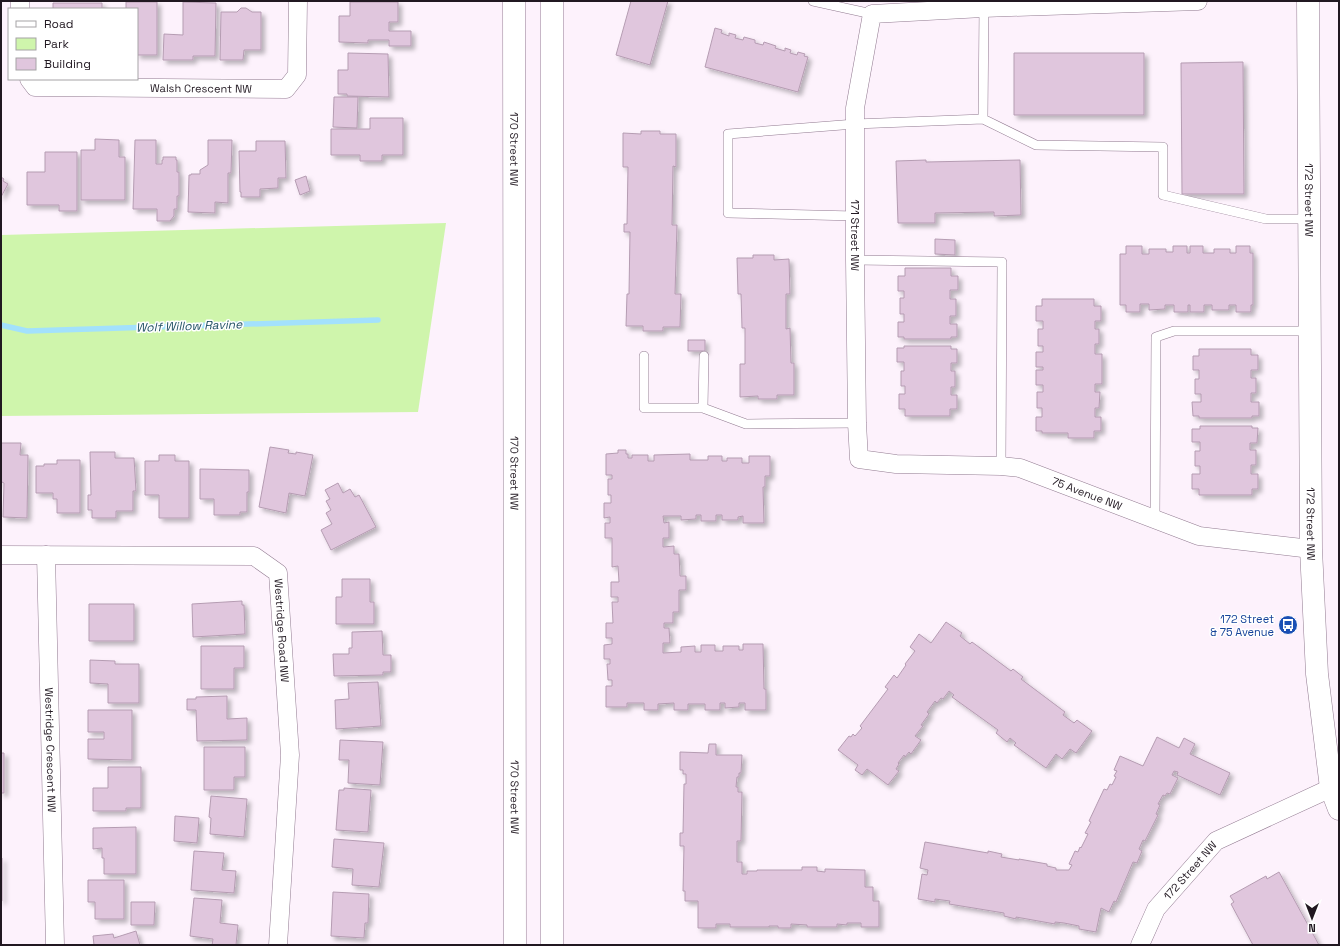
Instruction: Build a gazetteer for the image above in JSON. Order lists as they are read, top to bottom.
{
  "streets": {
    "main road": ["170 Street NW", "172 Street NW"],
    "street": [
      "Walsh Crescent NW",
      "171 Street NW",
      "75 Avenue NW",
      "Westridge Road NW",
      "Westridge Crescent NW"
    ]
  },
  "crossings": [
    ["172 Street NW", "75 Avenue NW"],
    ["171 Street NW", "75 Avenue NW"],
    ["Westridge Road NW", "Westridge Crescent NW"]
  ],
  "water": ["Wolf Willow Ravine"],
  "places": {
    "bus stop": ["172 Street & 75 Avenue"]
  },
  "legend": ["Road", "Park", "Building"],
  "north": "bottom"
}
